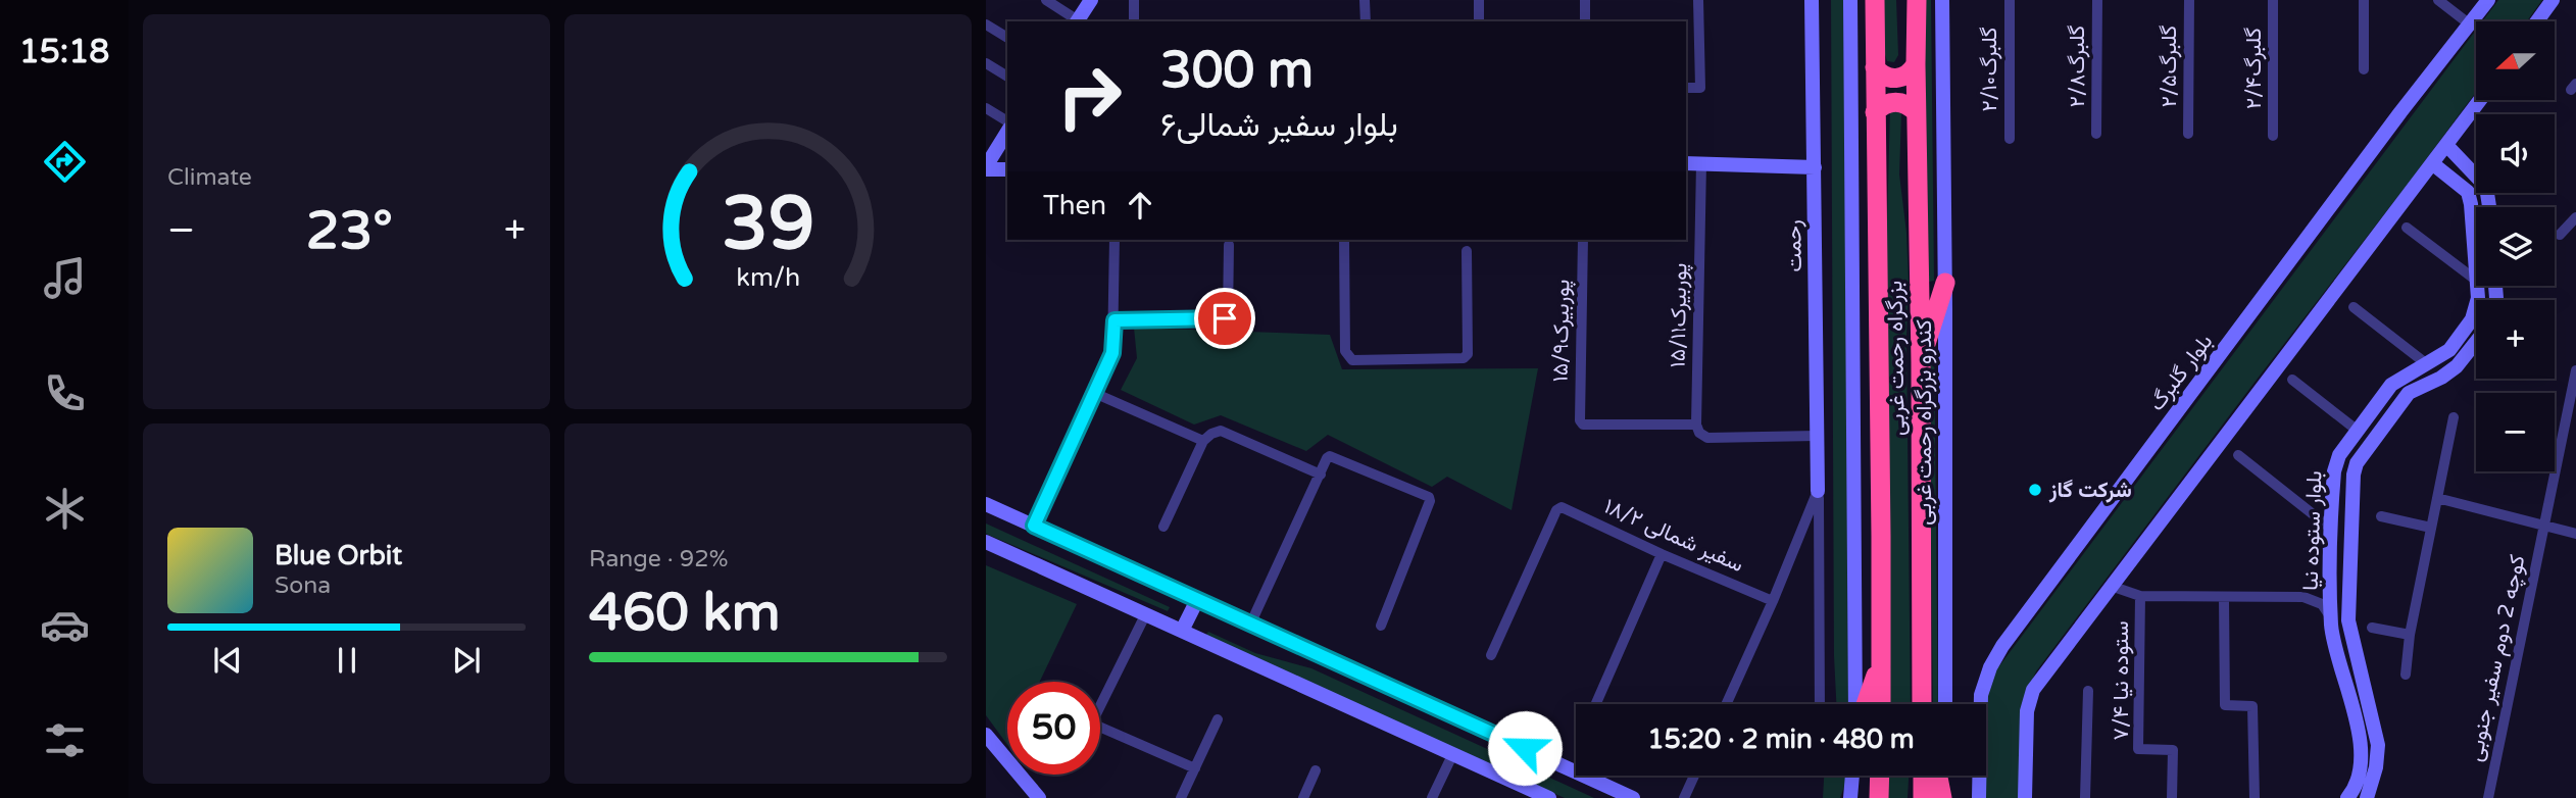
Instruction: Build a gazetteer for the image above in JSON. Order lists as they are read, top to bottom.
{
  "streets": {
    "highway": ["بزرگراه رحمت غربی"],
    "street": [
      "گلبرگ۲/۸",
      "گلبرگ۲/۵",
      "گلبرگ۲/۴",
      "گلبرگ۲/۱۰",
      "رحمت",
      "پوربیرک۱۵/۱۱",
      "پوربیرک۱۵/۹",
      "بلوار گلبرگ",
      "کندرو بزرگراه رحمت غربی",
      "بلوار ستوده نیا",
      "سفیر شمالی ۱۸/۲",
      "کوچه 2 دوم سفیر جنوبی",
      "ستوده نیا ۷/۴"
    ]
  },
  "crossings": [
    ["پوربیرک۱۵/۱۱", "پوربیرک۱۵/۹"]
  ],
  "places": ["شرکت گاز"],
  "north": "left",
  "page": {
    "tabs": "15:18",
    "tile": [
      "Climate",
      ["Range · 92%", "460 km"]
    ],
    "map_buttons": ["+", "−"],
    "turn": ["300 m", "بلوار سفیر شمالی۶"],
    "then": "Then",
    "heat": ["−", "23°", "+"],
    "song": ["Blue Orbit", "Sona"],
    "limit": "50",
    "trip": "15:20 · 2 min · 480 m",
    "gauge": ["39", "km/h"]
  }
}
